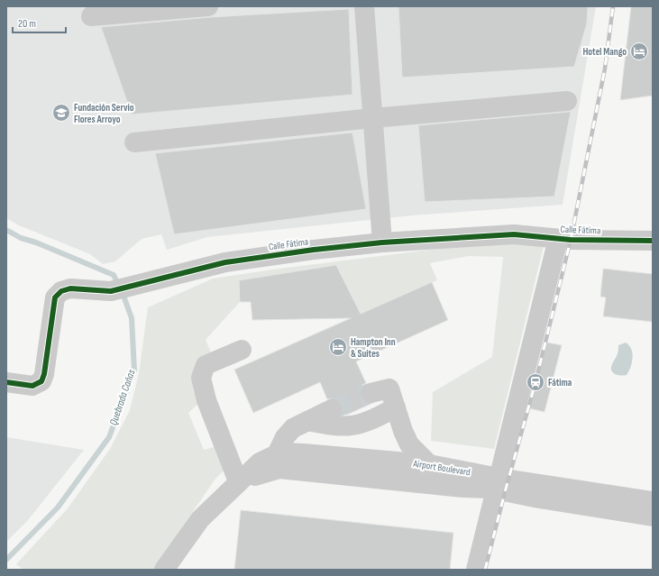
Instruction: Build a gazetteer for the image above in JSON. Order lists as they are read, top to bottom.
{
  "streets": {
    "street": ["Calle Fátima", "Airport Boulevard"]
  },
  "water": ["Quebrada Cañas"],
  "places": {
    "hotel": ["Hotel Mango", "Hampton Inn & Suites"],
    "school or university": ["Fundación Servio Flores Arroyo"],
    "station": ["Fátima"]
  },
  "scale_bar": "20 m"
}
